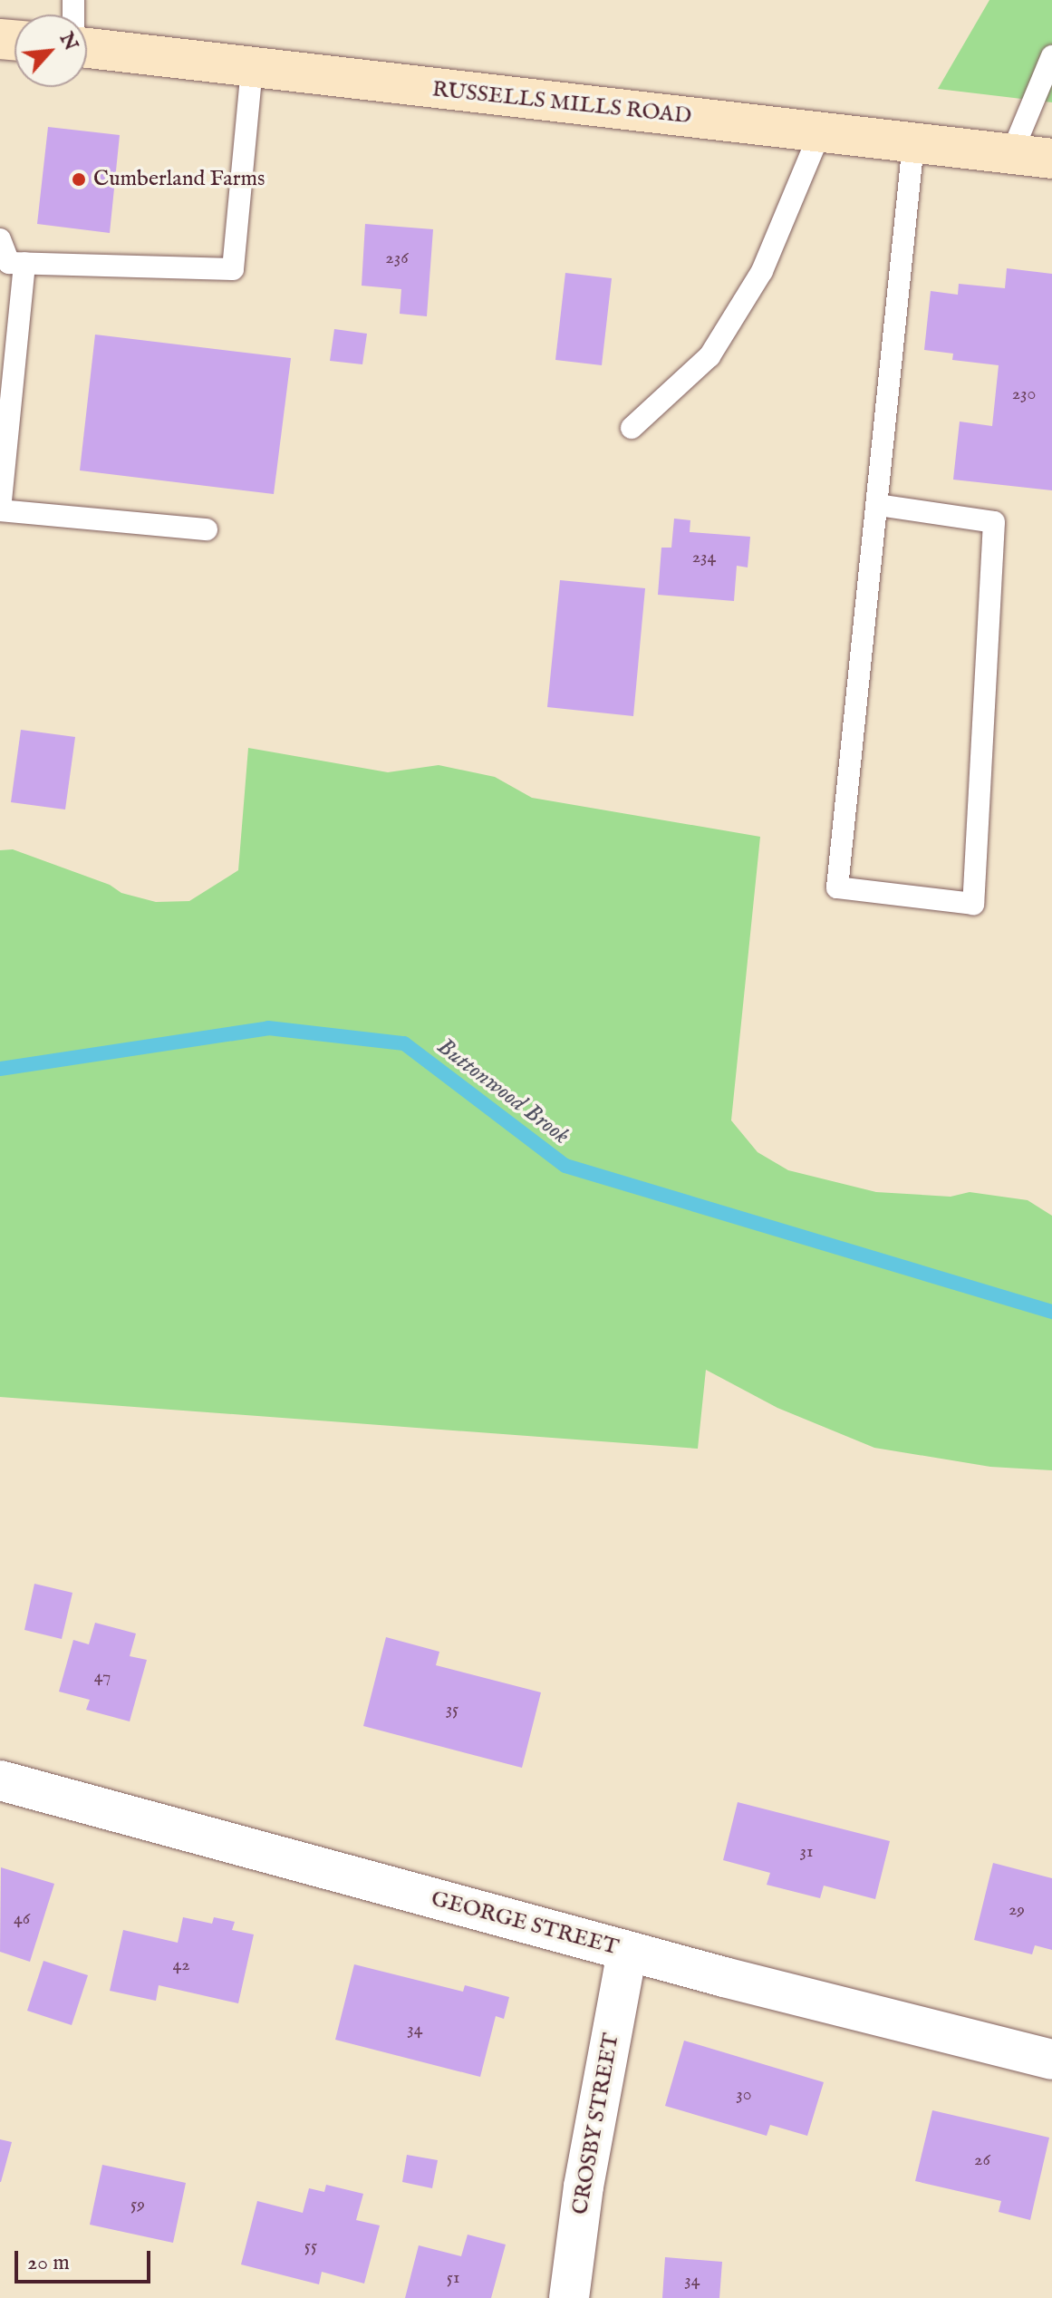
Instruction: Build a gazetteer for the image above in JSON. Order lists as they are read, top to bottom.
{
  "streets": {
    "main road": ["RUSSELLS MILLS ROAD"],
    "street": ["GEORGE STREET", "CROSBY STREET"]
  },
  "crossings": [
    ["GEORGE STREET", "CROSBY STREET"]
  ],
  "water": ["Buttonwood Brook"],
  "places": ["Cumberland Farms"],
  "house_numbers": [
    "236",
    "230",
    "234",
    "47",
    "35",
    "31",
    "29",
    "46",
    "42",
    "34",
    "30",
    "26",
    "59",
    "55",
    "51",
    "34"
  ],
  "scale_bar": "20 m",
  "north": "top right"
}
